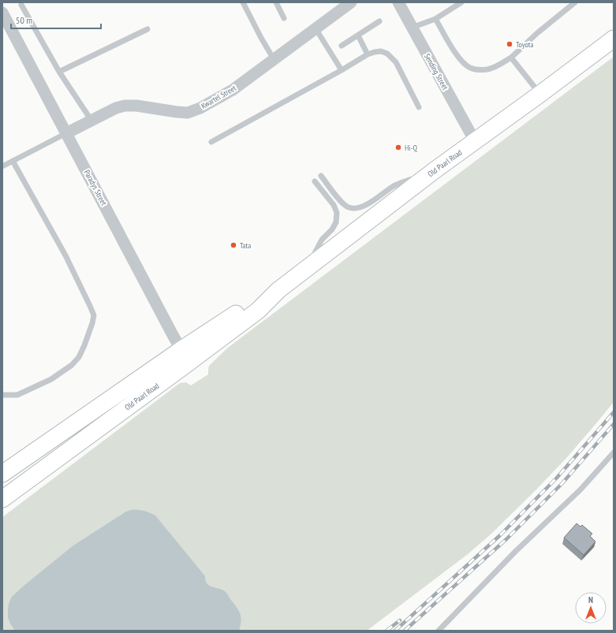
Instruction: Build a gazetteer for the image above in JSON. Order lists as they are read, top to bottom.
{
  "streets": {
    "main road": ["Old Paarl Road"],
    "street": ["Sending Street", "Kwartel Street", "Paradys Street"]
  },
  "crossings": [
    ["Sending Street", "Old Paarl Road"],
    ["Kwartel Street", "Paradys Street"],
    ["Old Paarl Road", "Paradys Street"]
  ],
  "places": ["Toyota", "Hi-Q", "Tata"],
  "scale_bar": "50 m",
  "north": "top"
}
